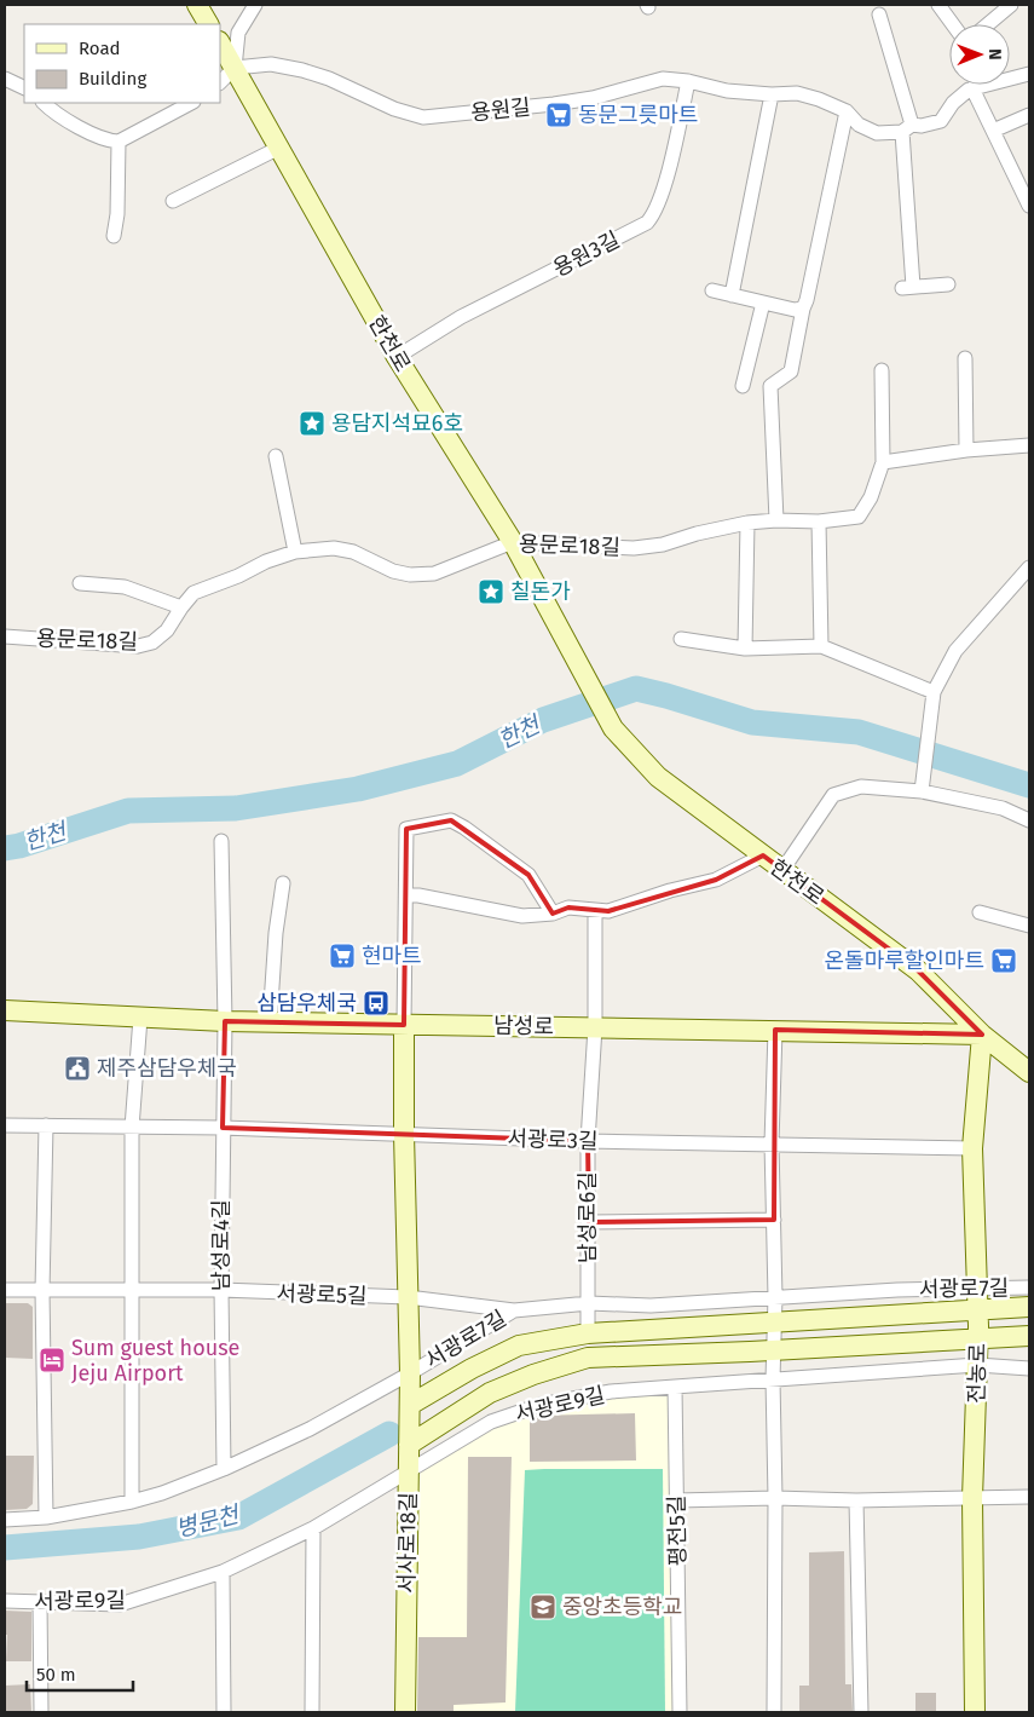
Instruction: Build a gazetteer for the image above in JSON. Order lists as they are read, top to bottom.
{
  "streets": {
    "street": [
      "용원길",
      "용원3길",
      "한천로",
      "용문로18길",
      "남성로",
      "서광로3길",
      "남성로6길",
      "남성로4길",
      "서광로7길",
      "서광로5길",
      "전농로",
      "서광로9길",
      "평전5길",
      "서사로18길"
    ]
  },
  "crossings": [
    ["용원길", "용원3길"],
    ["용원길", "한천로"],
    ["용원3길", "한천로"],
    ["한천로", "용문로18길"],
    ["한천로", "남성로"],
    ["한천로", "전농로"],
    ["남성로", "남성로6길"],
    ["남성로", "남성로4길"],
    ["남성로", "전농로"],
    ["서광로3길", "남성로6길"],
    ["서광로3길", "남성로4길"],
    ["서광로3길", "전농로"],
    ["남성로6길", "서광로7길"],
    ["남성로4길", "서광로7길"],
    ["남성로4길", "서광로5길"],
    ["서광로7길", "서광로5길"],
    ["서광로7길", "전농로"],
    ["서광로7길", "서사로18길"],
    ["전농로", "서광로9길"],
    ["서광로9길", "평전5길"],
    ["서광로9길", "서사로18길"]
  ],
  "water": ["한천", "병문천"],
  "places": {
    "supermarket": ["동문그릇마트", "현마트", "온돌마루할인마트"],
    "place": ["용담지석묘6호", "칠돈가"],
    "bus stop": ["삼담우체국"],
    "public building": ["제주삼담우체국"],
    "hotel": ["Sum guest house Jeju Airport"],
    "school or university": ["중앙초등학교"]
  },
  "legend": ["Road", "Building"],
  "scale_bar": "50 m",
  "north": "right"
}
